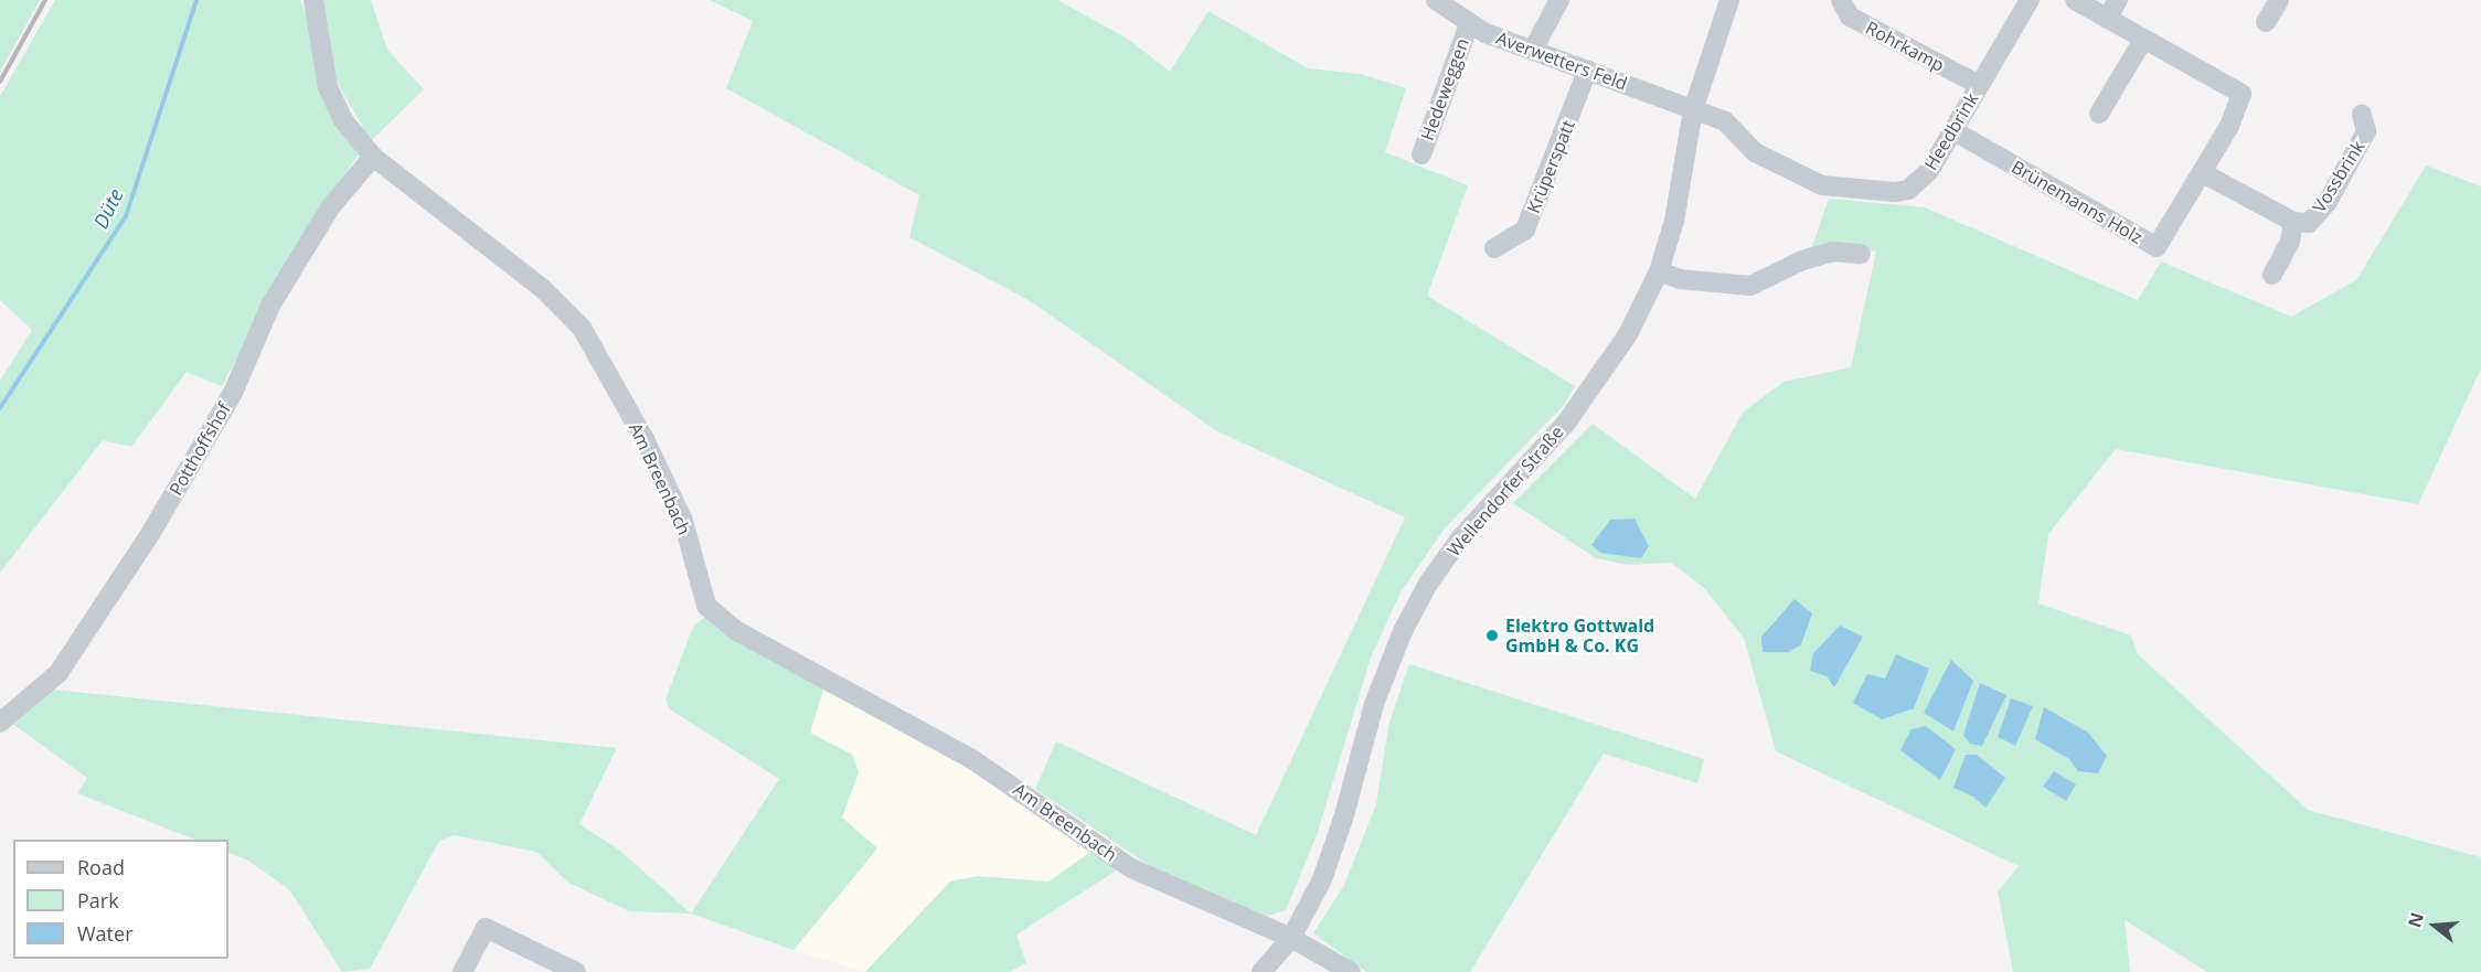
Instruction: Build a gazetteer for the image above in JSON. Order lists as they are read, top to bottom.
{
  "streets": {
    "street": [
      "Rohrkamp",
      "Averwetters Feld",
      "Hedeweggen",
      "Heedbrink",
      "Krüperspatt",
      "Vossbrink",
      "Brünemanns Holz",
      "Potthoffshof",
      "Am Breenbach",
      "Wellendorfer Straße"
    ]
  },
  "crossings": [
    ["Rohrkamp", "Heedbrink"],
    ["Averwetters Feld", "Hedeweggen"],
    ["Averwetters Feld", "Heedbrink"],
    ["Averwetters Feld", "Krüperspatt"],
    ["Averwetters Feld", "Wellendorfer Straße"],
    ["Heedbrink", "Brünemanns Holz"],
    ["Heedbrink", "Wellendorfer Straße"],
    ["Vossbrink", "Brünemanns Holz"],
    ["Potthoffshof", "Am Breenbach"],
    ["Am Breenbach", "Wellendorfer Straße"]
  ],
  "water": ["Düte"],
  "places": ["Elektro Gottwald GmbH & Co. KG"],
  "legend": ["Road", "Park", "Water"],
  "north": "left"
}
